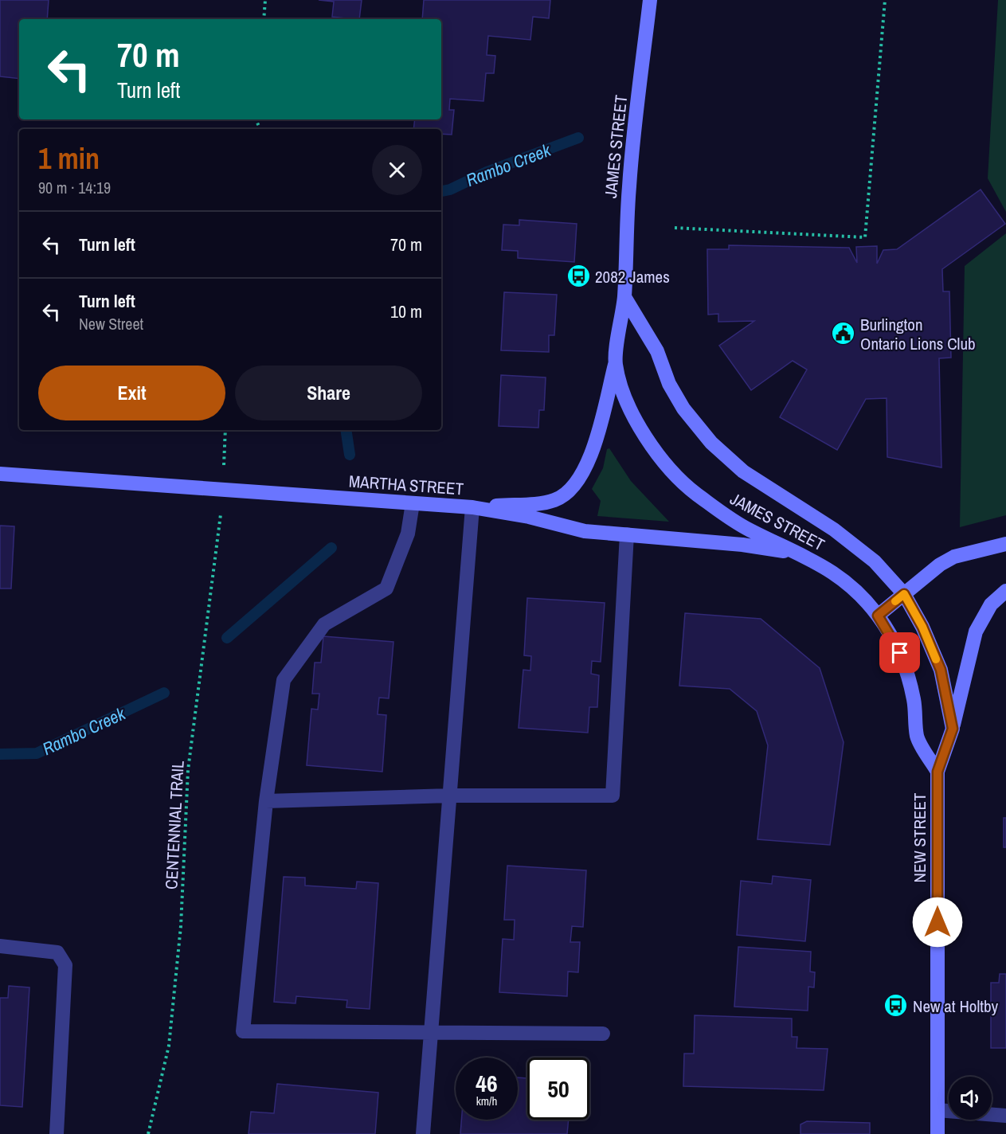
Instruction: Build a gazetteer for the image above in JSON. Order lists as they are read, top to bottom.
{
  "streets": {
    "main road": ["JAMES STREET", "MARTHA STREET", "NEW STREET"],
    "path": ["CENTENNIAL TRAIL"]
  },
  "crossings": [
    ["JAMES STREET", "MARTHA STREET"],
    ["JAMES STREET", "NEW STREET"]
  ],
  "water": ["Rambo Creek"],
  "places": {
    "bus stop": ["2082 James", "New at Holtby"],
    "public building": ["Burlington Ontario Lions Club"]
  },
  "page": {
    "turn": ["70 m", "Turn left"],
    "heading": ["1 min", "90 m · 14:19"],
    "list": [
      {
        "name": "Turn left",
        "value": "70 m"
      },
      {
        "name": "Turn left",
        "note": "New Street",
        "value": "10 m"
      }
    ],
    "buttons": ["Exit", "Share"],
    "speed": "46 km/h",
    "limit": "50"
  }
}
